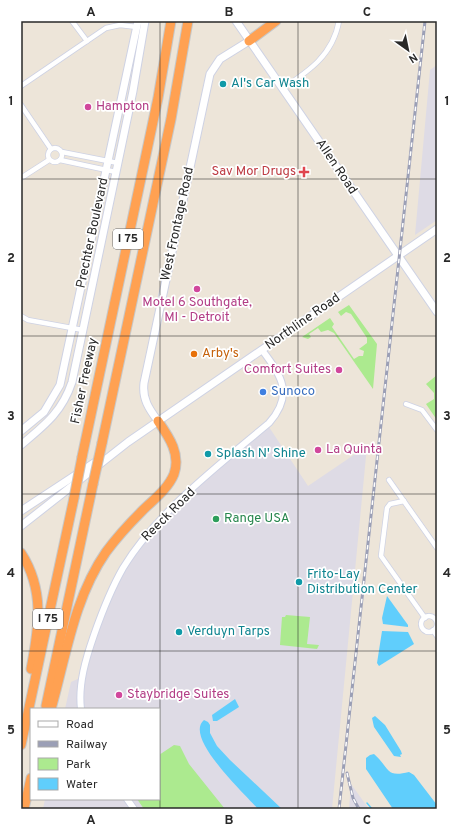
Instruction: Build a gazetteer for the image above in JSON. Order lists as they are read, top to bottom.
{
  "streets": {
    "highway": ["I 75", "Fisher Freeway"],
    "main road": [
      "Allen Road",
      "West Frontage Road",
      "Prechter Boulevard",
      "Northline Road"
    ],
    "street": ["Reeck Road"]
  },
  "crossings": [
    ["Allen Road", "West Frontage Road"],
    ["Allen Road", "Northline Road"],
    ["West Frontage Road", "Northline Road"],
    ["Northline Road", "Reeck Road"]
  ],
  "places": {
    "other": [
      "Al's Car Wash",
      "Hampton",
      "Motel 6 Southgate, MI - Detroit",
      "Arby's",
      "Comfort Suites",
      "Sunoco",
      "La Quinta",
      "Splash N' Shine",
      "Range USA",
      "Frito-Lay Distribution Center",
      "Verduyn Tarps",
      "Staybridge Suites"
    ],
    "health": ["Sav Mor Drugs"]
  },
  "legend": [
    "Road",
    "Railway",
    "Park",
    "Water"
  ],
  "north": "bottom right",
  "grid": {
    "columns": ["A", "B", "C"],
    "rows": [
      "1",
      "2",
      "3",
      "4",
      "5"
    ]
  }
}
